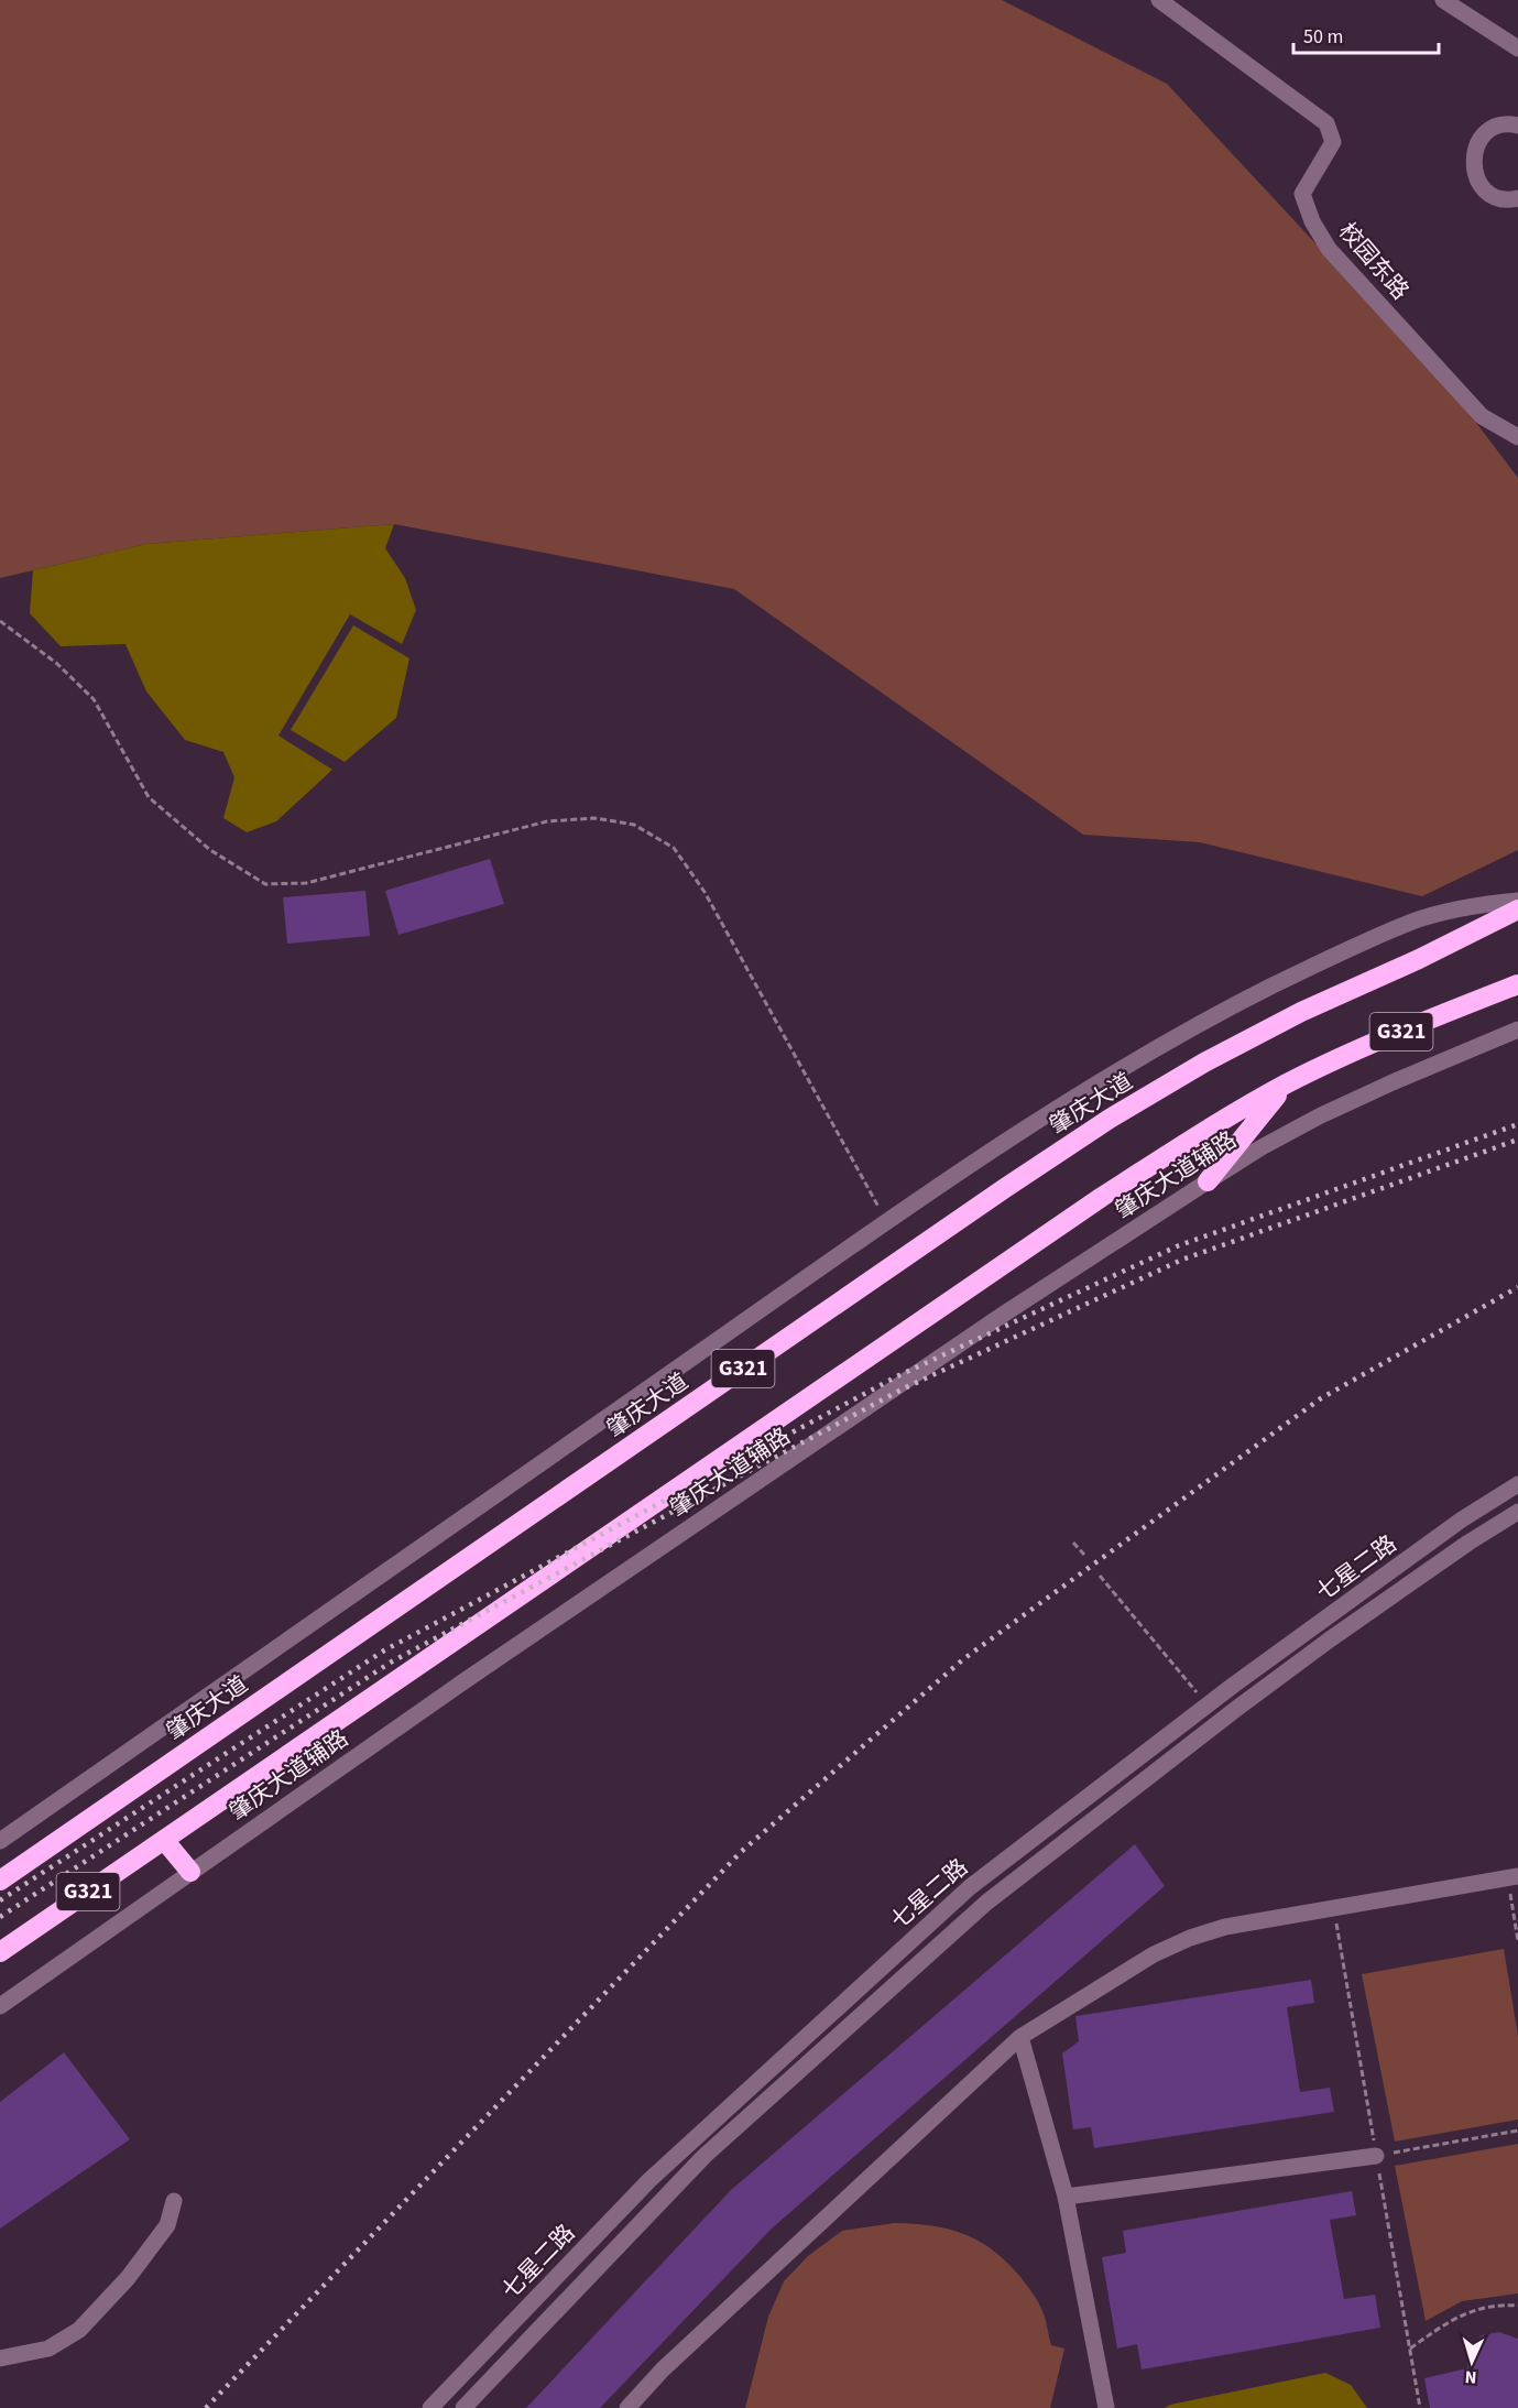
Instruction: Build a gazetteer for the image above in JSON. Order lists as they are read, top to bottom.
{
  "streets": {
    "highway": ["G321", "肇庆大道"],
    "street": ["校园东路", "肇庆大道辅路", "七星二路"]
  },
  "scale_bar": "50 m",
  "north": "bottom"
}
